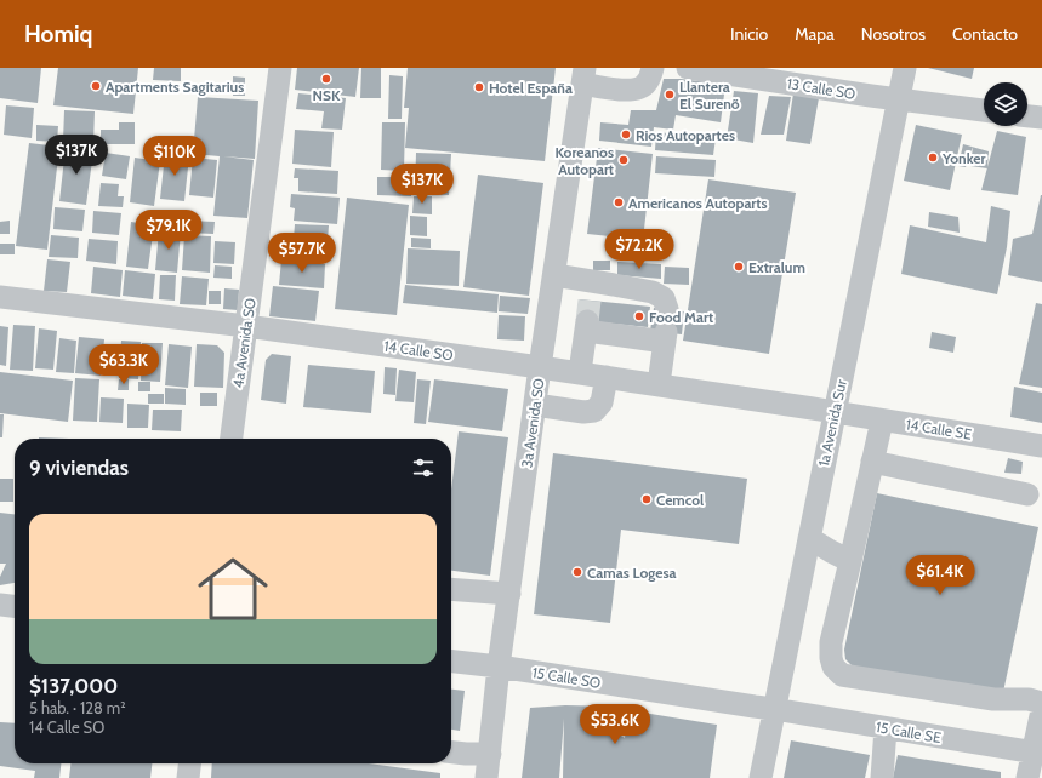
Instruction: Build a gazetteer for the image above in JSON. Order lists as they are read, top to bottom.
{
  "streets": {
    "street": [
      "13 Calle SO",
      "4a Avenida SO",
      "14 Calle SO",
      "3a Avenida SO",
      "1a Avenida Sur",
      "14 Calle SE",
      "15 Calle SO",
      "15 Calle SE"
    ]
  },
  "crossings": [
    ["13 Calle SO", "1a Avenida Sur"],
    ["4a Avenida SO", "14 Calle SO"],
    ["14 Calle SO", "3a Avenida SO"],
    ["14 Calle SO", "1a Avenida Sur"],
    ["14 Calle SO", "14 Calle SE"],
    ["3a Avenida SO", "15 Calle SO"],
    ["1a Avenida Sur", "14 Calle SE"],
    ["1a Avenida Sur", "15 Calle SO"],
    ["1a Avenida Sur", "15 Calle SE"],
    ["15 Calle SO", "15 Calle SE"]
  ],
  "places": [
    "NSK",
    "Apartments Sagitarius",
    "Hotel España",
    "Llantera El Surenõ",
    "Rios Autopartes",
    "Yonker",
    "Koreanos Autopart",
    "Americanos Autoparts",
    "Extralum",
    "Food Mart",
    "Cemcol",
    "Camas Logesa"
  ],
  "page": {
    "header": "Homiq",
    "nav": [
      "Inicio",
      "Mapa",
      "Nosotros",
      "Contacto"
    ],
    "price": [
      "$137K",
      "$110K",
      "$137K",
      "$79.1K",
      "$72.2K",
      "$57.7K",
      "$63.3K",
      "$61.4K",
      "$53.6K"
    ],
    "heading": "9 viviendas",
    "list": [
      {
        "name": "$137,000",
        "note": "5 hab. · 128 m² · 14 Calle SO"
      }
    ]
  }
}
